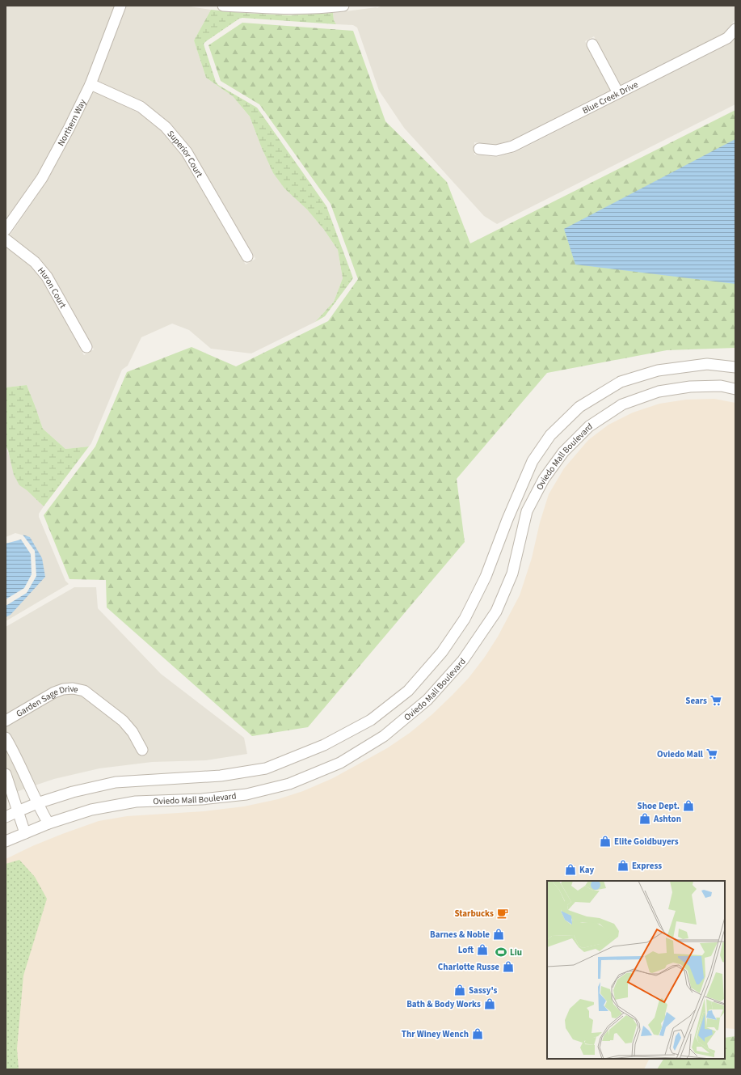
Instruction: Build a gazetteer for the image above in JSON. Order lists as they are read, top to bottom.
{
  "streets": {
    "street": [
      "Blue Creek Drive",
      "Northern Way",
      "Superior Court",
      "Huron Court",
      "Oviedo Mall Boulevard",
      "Garden Sage Drive"
    ]
  },
  "crossings": [
    ["Northern Way", "Superior Court"]
  ],
  "places": {
    "supermarket": ["Sears", "Oviedo Mall"],
    "shop": [
      "Shoe Dept.",
      "Ashton",
      "Elite Goldbuyers",
      "Express",
      "Kay",
      "Barnes & Noble",
      "Loft",
      "Charlotte Russe",
      "Sassy's",
      "Bath & Body Works",
      "Thr Winey Wench"
    ],
    "cafe": ["Starbucks"],
    "sports": ["Liu"]
  }
}
